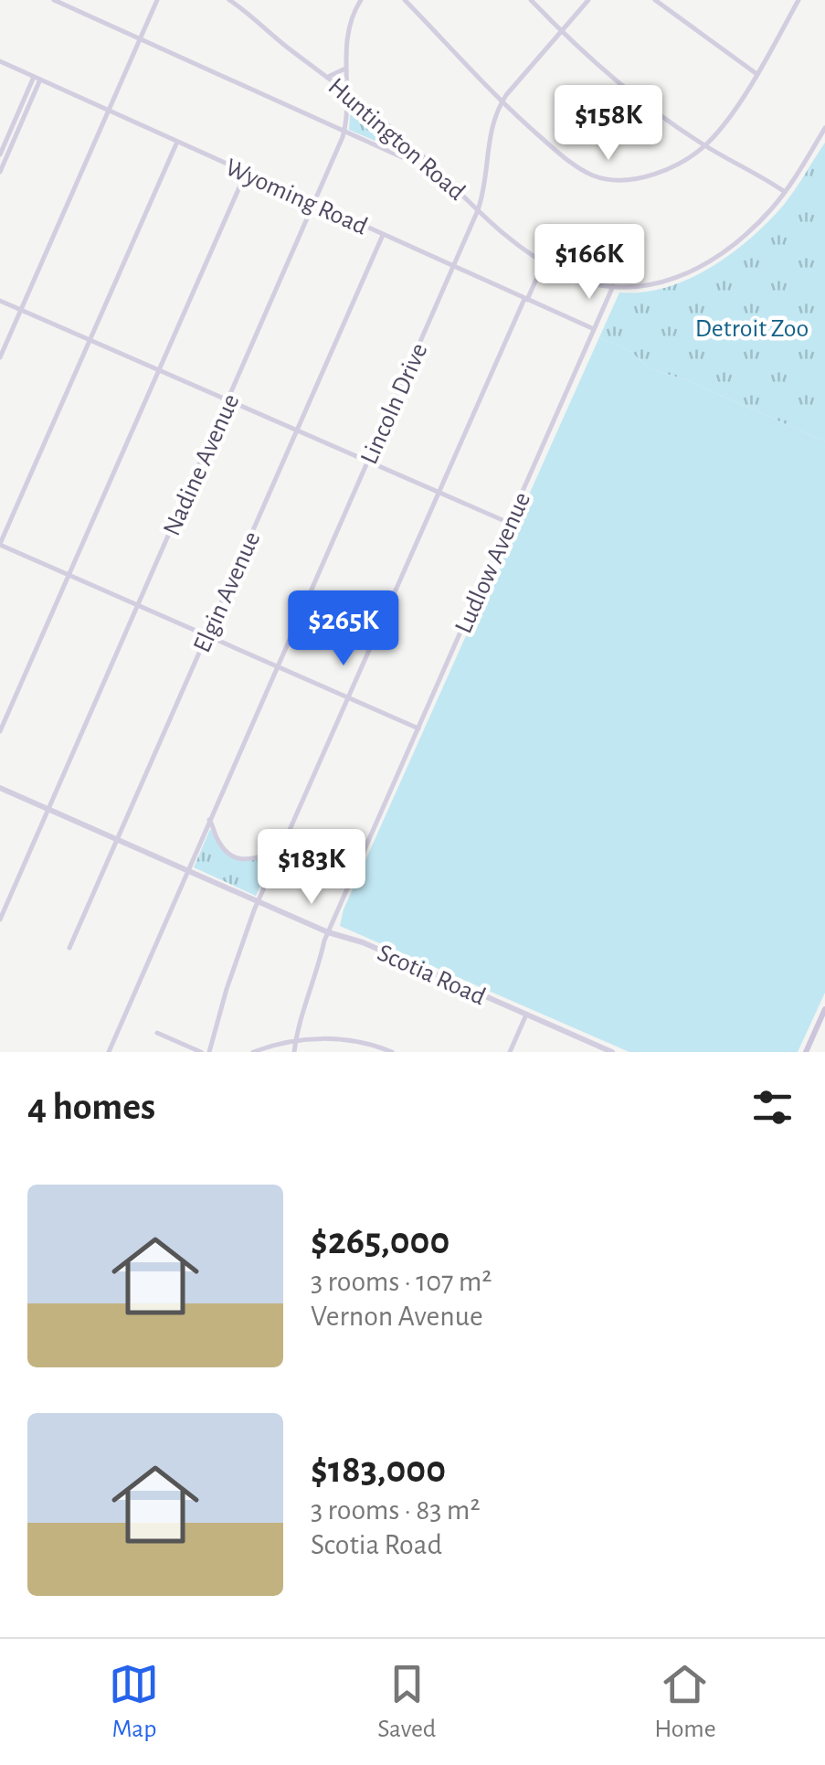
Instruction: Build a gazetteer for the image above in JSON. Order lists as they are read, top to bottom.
{
  "streets": {
    "street": [
      "Huntington Road",
      "Wyoming Road",
      "Lincoln Drive",
      "Nadine Avenue",
      "Ludlow Avenue",
      "Elgin Avenue",
      "Scotia Road"
    ]
  },
  "crossings": [
    ["Huntington Road", "Lincoln Drive"],
    ["Huntington Road", "Nadine Avenue"],
    ["Huntington Road", "Ludlow Avenue"],
    ["Wyoming Road", "Lincoln Drive"],
    ["Wyoming Road", "Nadine Avenue"],
    ["Wyoming Road", "Ludlow Avenue"],
    ["Wyoming Road", "Elgin Avenue"],
    ["Lincoln Drive", "Scotia Road"],
    ["Nadine Avenue", "Scotia Road"],
    ["Ludlow Avenue", "Scotia Road"],
    ["Elgin Avenue", "Scotia Road"]
  ],
  "parks": ["Detroit Zoo"],
  "page": {
    "price": [
      "$158K",
      "$166K",
      "$265K",
      "$183K"
    ],
    "heading": "4 homes",
    "list": [
      {
        "name": "$265,000",
        "note": "3 rooms · 107 m² · Vernon Avenue"
      },
      {
        "name": "$183,000",
        "note": "3 rooms · 83 m² · Scotia Road"
      }
    ],
    "tabs": ["Map", "Saved", "Home"]
  }
}
